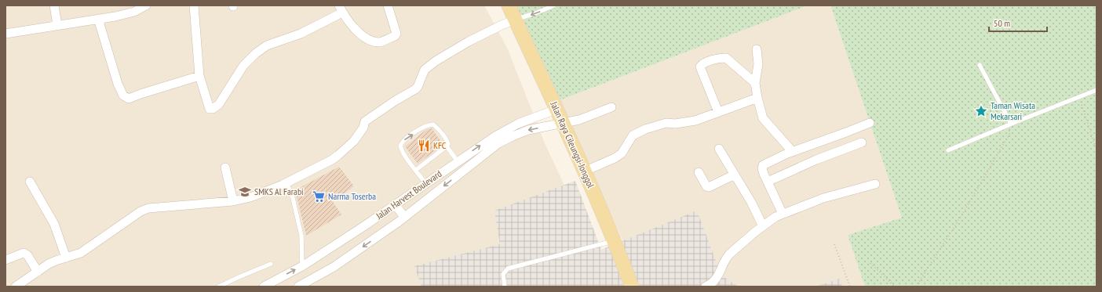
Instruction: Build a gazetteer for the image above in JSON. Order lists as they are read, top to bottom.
{
  "streets": {
    "main road": ["Jalan Raya Cileungsi-Jonggol"],
    "street": ["Jalan Harvest Boulevard"]
  },
  "crossings": [
    ["Jalan Raya Cileungsi-Jonggol", "Jalan Harvest Boulevard"]
  ],
  "places": {
    "place": ["Taman Wisata Mekarsari"],
    "restaurant": ["KFC"],
    "school or university": ["SMKS Al Farabi"],
    "supermarket": ["Narma Toserba"]
  },
  "scale_bar": "50 m"
}
